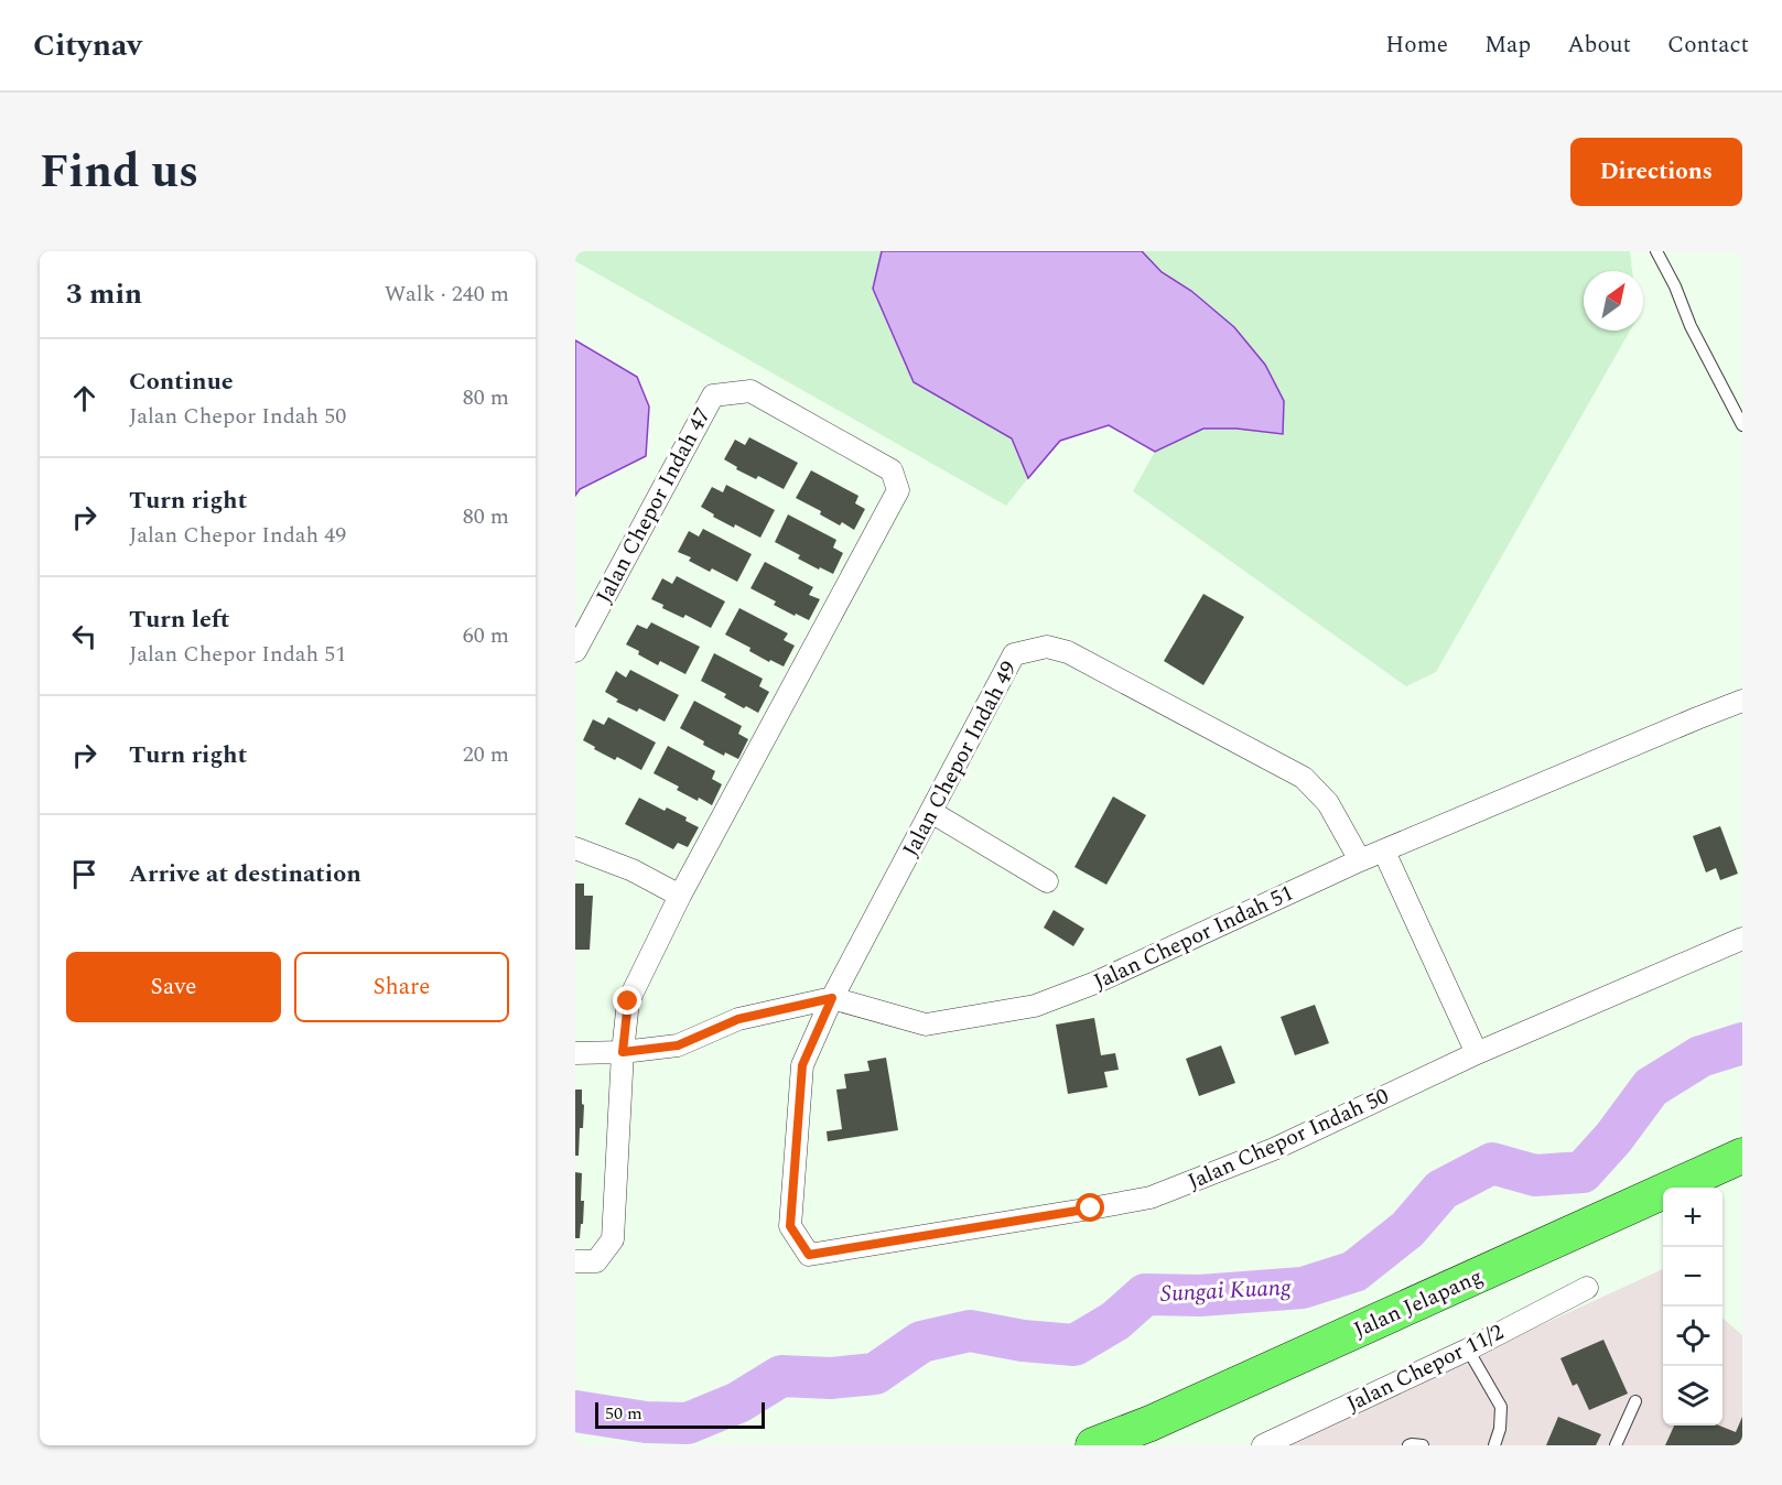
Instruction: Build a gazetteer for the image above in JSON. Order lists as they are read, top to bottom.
{
  "streets": {
    "main road": ["Jalan Jelapang"],
    "street": [
      "Jalan Chepor Indah 47",
      "Jalan Chepor Indah 49",
      "Jalan Chepor Indah 51",
      "Jalan Chepor Indah 50",
      "Jalan Chepor 11/2"
    ]
  },
  "crossings": [
    ["Jalan Chepor Indah 49", "Jalan Chepor Indah 51"],
    ["Jalan Chepor Indah 49", "Jalan Chepor Indah 50"]
  ],
  "water": ["Sungai Kuang"],
  "scale_bar": "50 m",
  "north": "top right",
  "page": {
    "header": "Citynav",
    "nav": [
      "Home",
      "Map",
      "About",
      "Contact"
    ],
    "title": "Find us",
    "buttons": [
      "Directions",
      ["Save", "Share"]
    ],
    "heading": ["3 min", "Walk · 240 m"],
    "list": [
      ["Continue", "Jalan Chepor Indah 50", "80 m"],
      ["Turn right", "Jalan Chepor Indah 49", "80 m"],
      ["Turn left", "Jalan Chepor Indah 51", "60 m"],
      ["Turn right", "20 m"],
      "Arrive at destination"
    ],
    "map_buttons": ["+", "−"],
    "scale": "50 m"
  }
}
